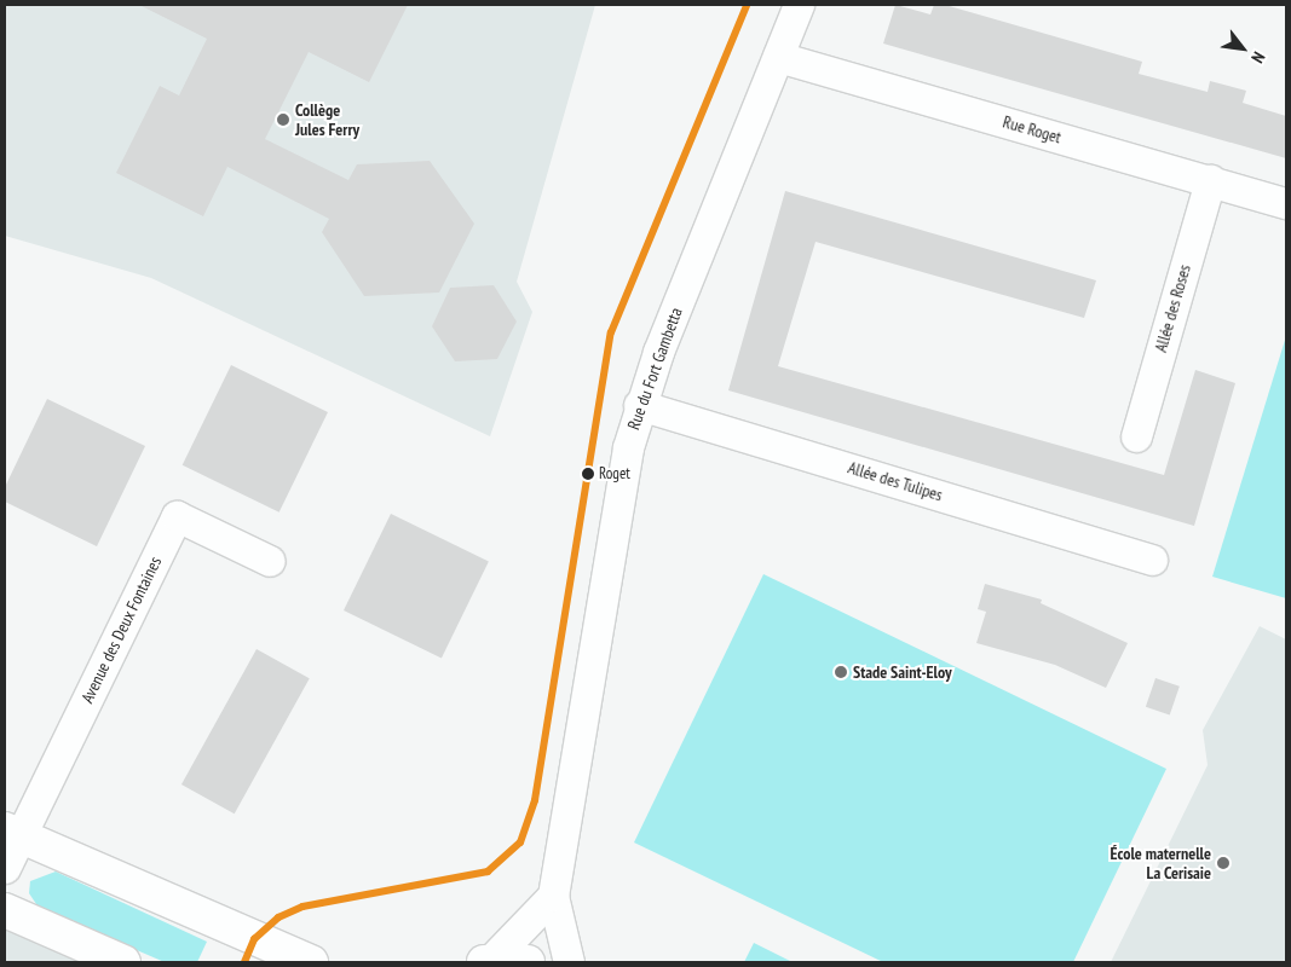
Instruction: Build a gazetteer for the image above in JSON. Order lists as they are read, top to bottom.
{
  "streets": {
    "street": [
      "Rue Roget",
      "Allée des Roses",
      "Rue du Fort Gambetta",
      "Allée des Tulipes",
      "Avenue des Deux Fontaines"
    ]
  },
  "crossings": [
    ["Rue Roget", "Allée des Roses"],
    ["Rue Roget", "Rue du Fort Gambetta"],
    ["Rue du Fort Gambetta", "Allée des Tulipes"]
  ],
  "places": [
    "Collège Jules Ferry",
    "Roget",
    "Stade Saint-Eloy",
    "École maternelle La Cerisaie"
  ],
  "north": "bottom right"
}
